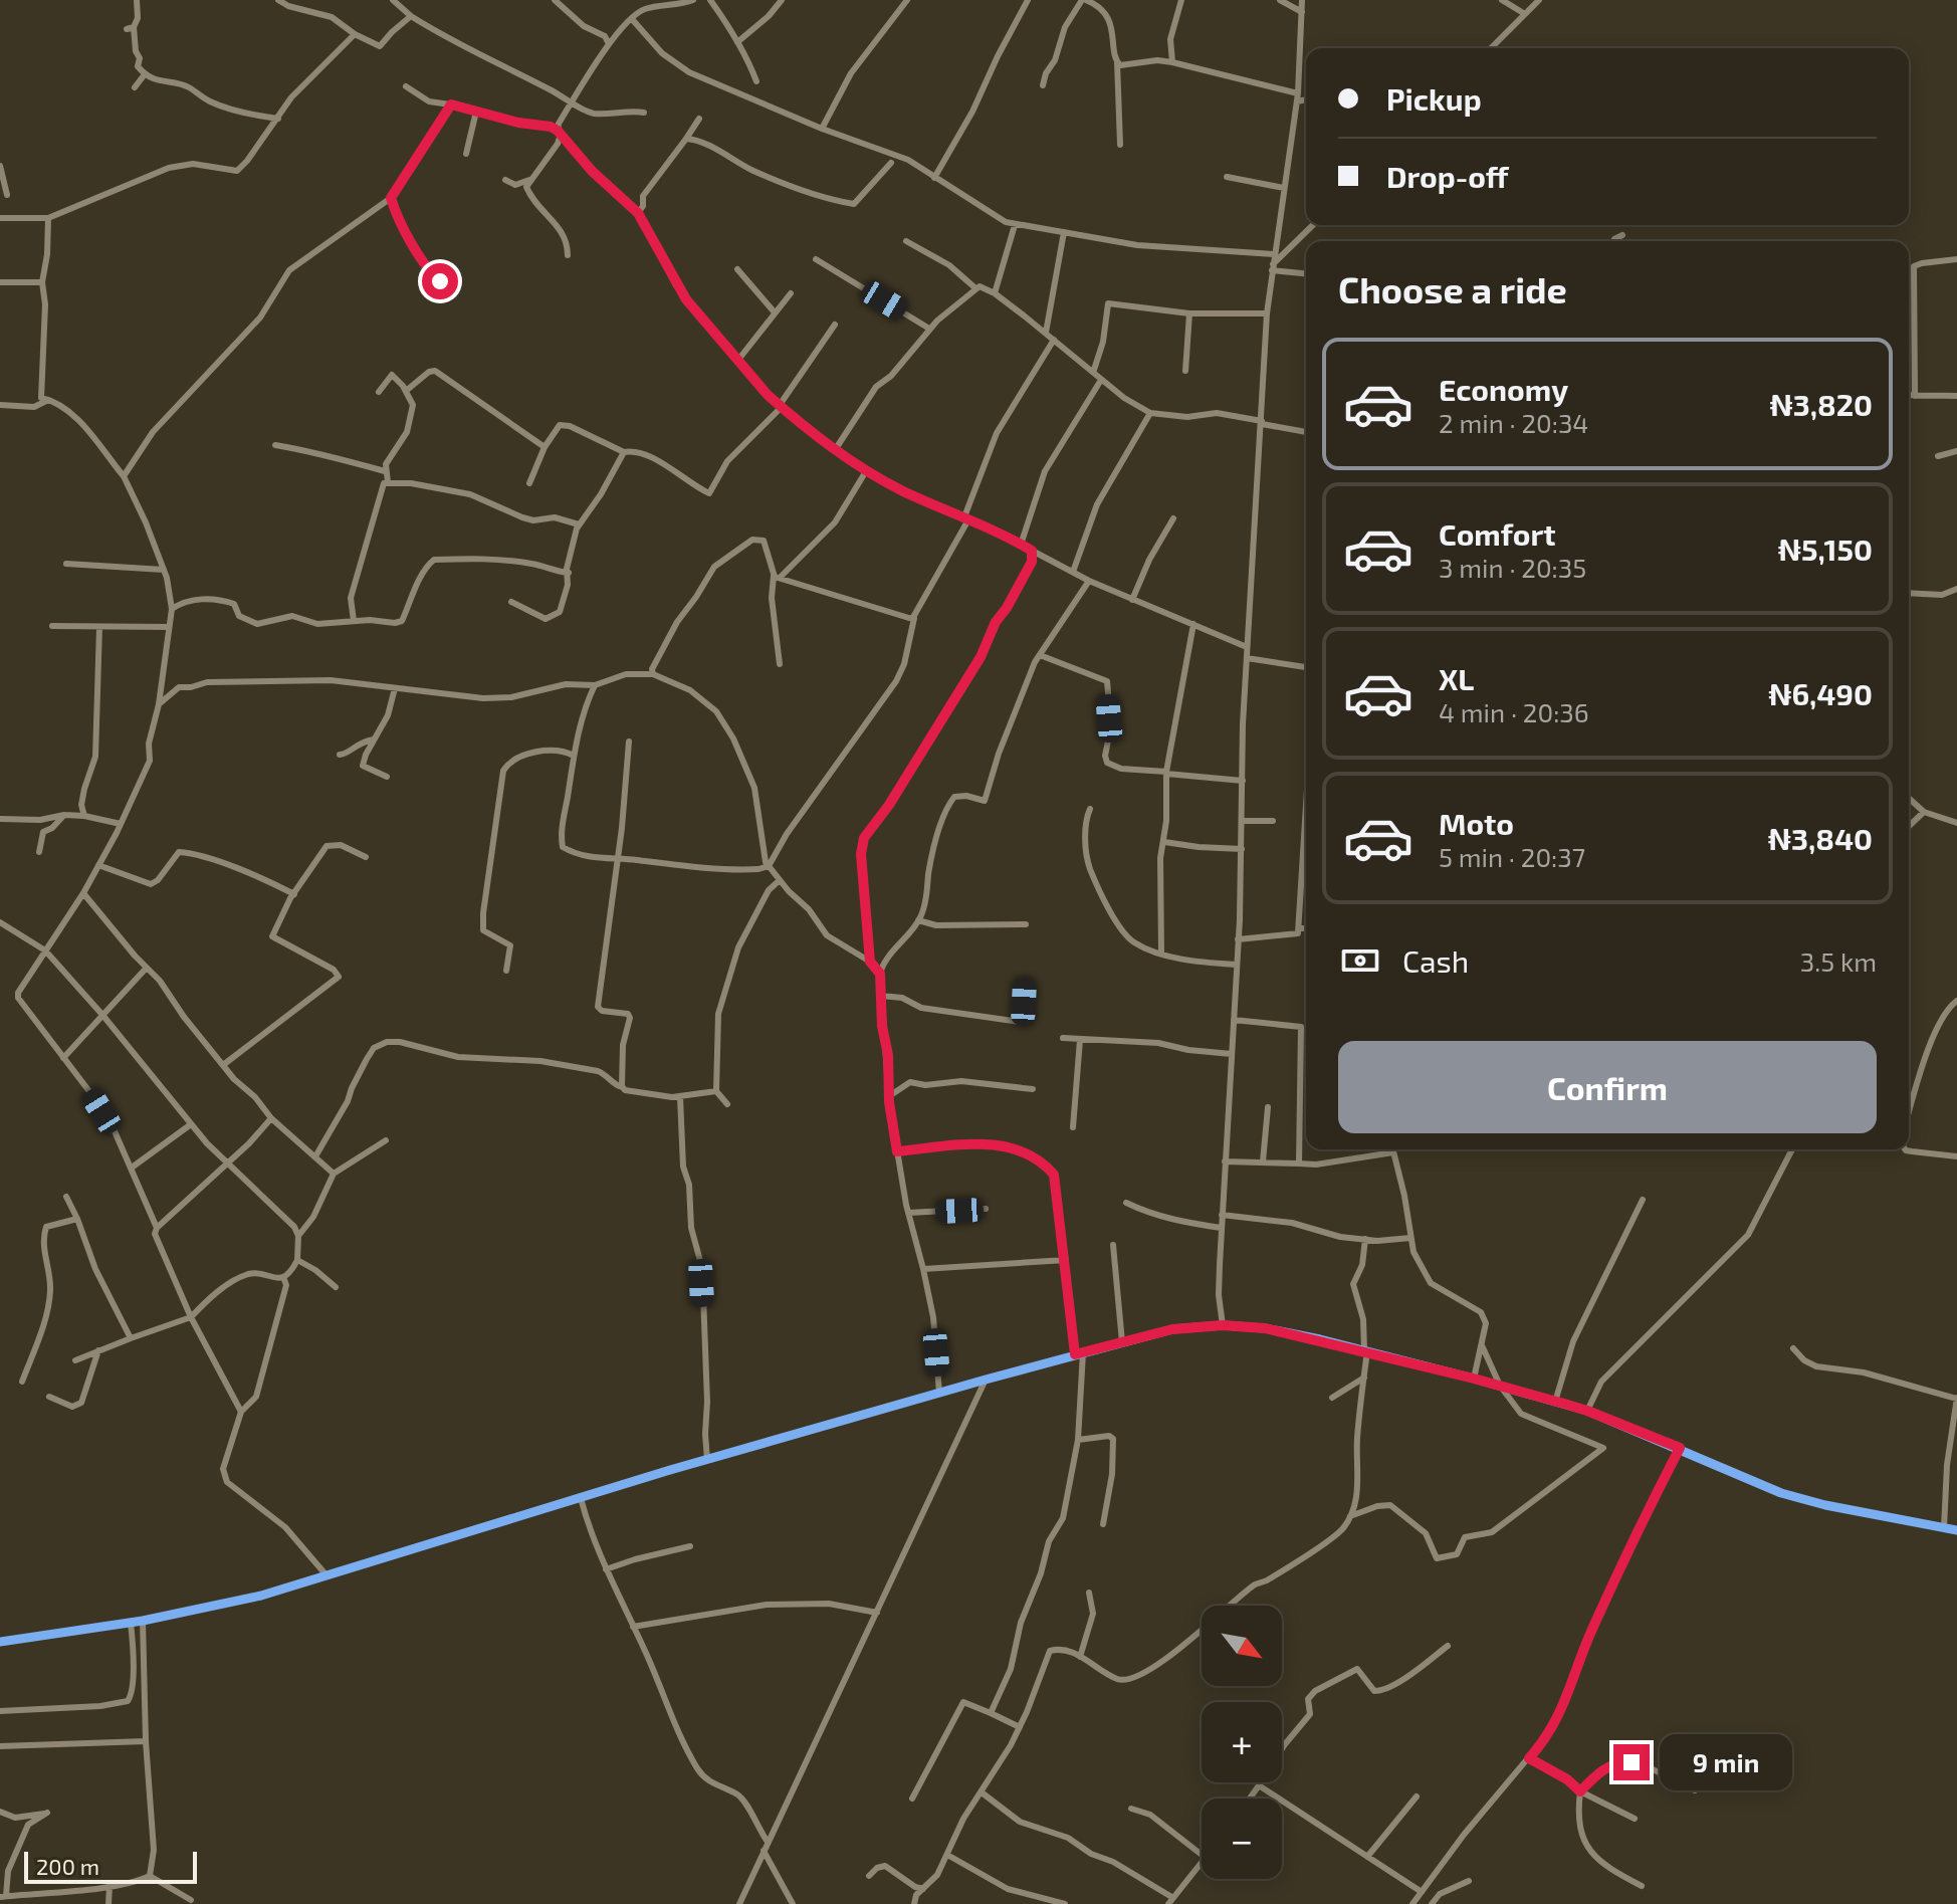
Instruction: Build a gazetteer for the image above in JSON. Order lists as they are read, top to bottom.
{
  "scale_bar": "200 m",
  "north": "bottom right",
  "page": {
    "banner": ["Pickup", "Drop-off"],
    "heading": "Choose a ride",
    "list": [
      {
        "name": "Economy",
        "note": "2 min · 20:34",
        "value": "₦3,820"
      },
      {
        "name": "Comfort",
        "note": "3 min · 20:35",
        "value": "₦5,150"
      },
      {
        "name": "XL",
        "note": "4 min · 20:36",
        "value": "₦6,490"
      },
      {
        "name": "Moto",
        "note": "5 min · 20:37",
        "value": "₦3,840"
      }
    ],
    "pay": ["Cash", "3.5 km"],
    "buttons": "Confirm",
    "map_buttons": ["+", "−"],
    "bubble": "9 min",
    "scale": "200 m"
  }
}
